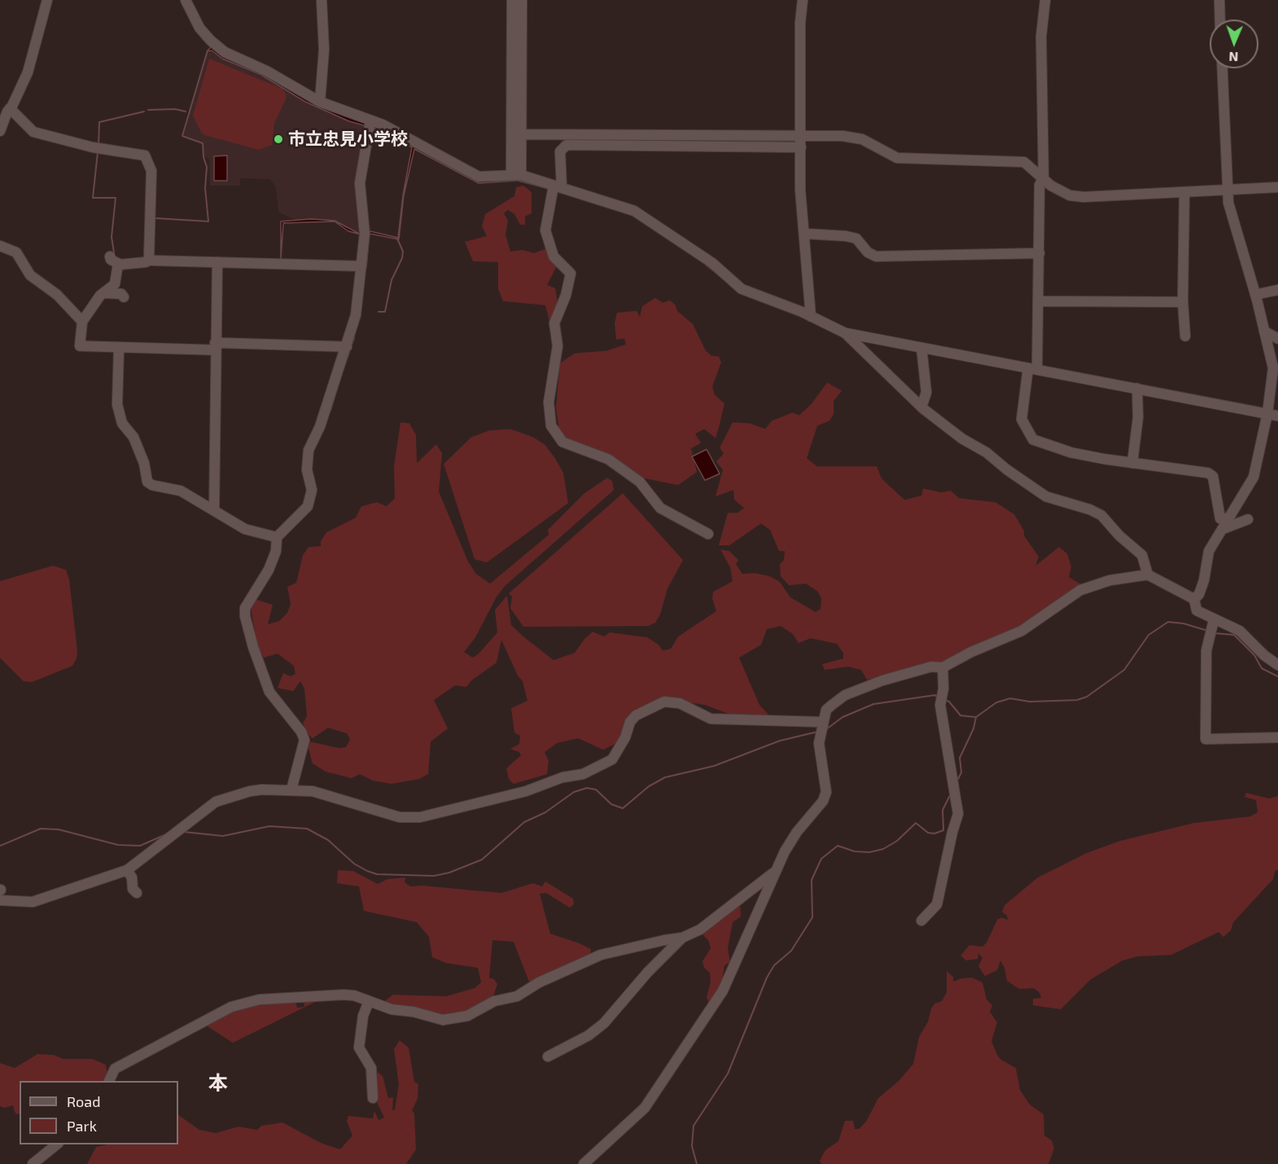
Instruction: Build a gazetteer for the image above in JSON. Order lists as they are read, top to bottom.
{
  "districts": ["本"],
  "places": ["市立忠見小学校"],
  "legend": ["Road", "Park"],
  "north": "bottom"
}
